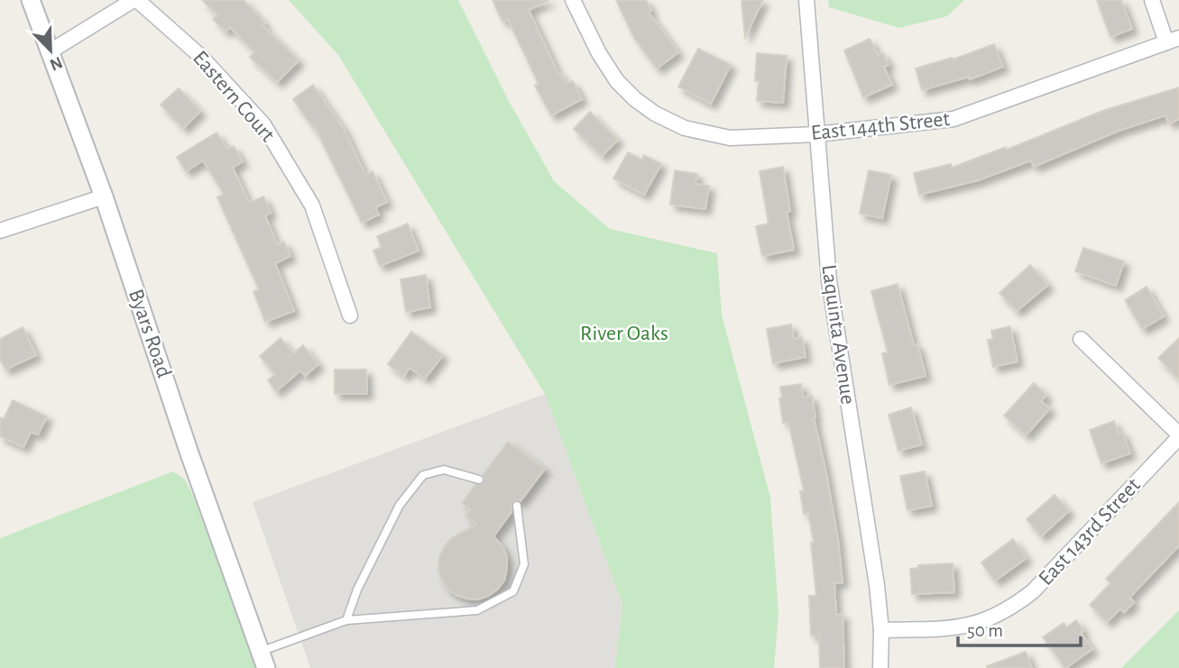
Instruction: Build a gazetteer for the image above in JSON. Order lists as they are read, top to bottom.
{
  "streets": {
    "street": [
      "Eastern Court",
      "East 144th Street",
      "Byars Road",
      "Laquinta Avenue",
      "East 143rd Street"
    ]
  },
  "crossings": [
    ["Eastern Court", "Byars Road"],
    ["East 144th Street", "Laquinta Avenue"],
    ["Laquinta Avenue", "East 143rd Street"]
  ],
  "parks": ["River Oaks"],
  "scale_bar": "50 m",
  "north": "bottom right"
}
